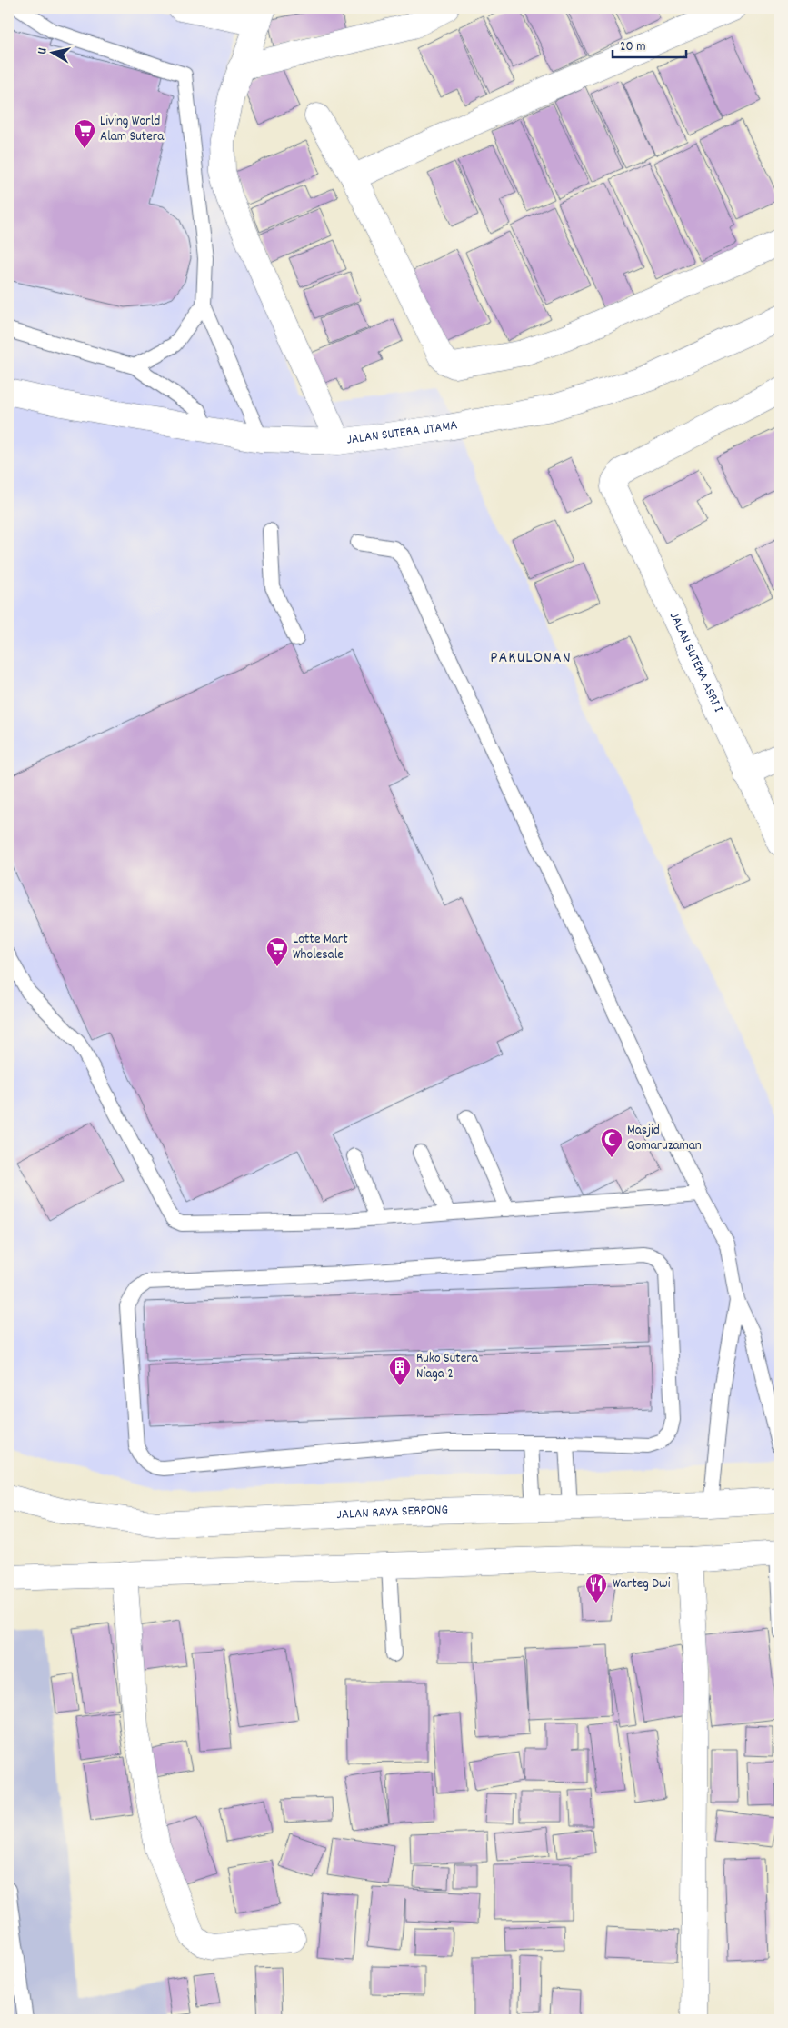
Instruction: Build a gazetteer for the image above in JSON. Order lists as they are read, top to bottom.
{
  "streets": {
    "street": ["JALAN SUTERA UTAMA", "JALAN SUTERA ASRI I", "JALAN RAYA SERPONG"]
  },
  "districts": ["PAKULONAN"],
  "places": {
    "supermarket": ["Living World Alam Sutera", "Lotte Mart Wholesale"],
    "mosque": ["Masjid Qomaruzaman"],
    "building": ["Ruko Sutera Niaga 2"],
    "restaurant": ["Warteg Dwi"]
  },
  "scale_bar": "20 m",
  "north": "left"
}
